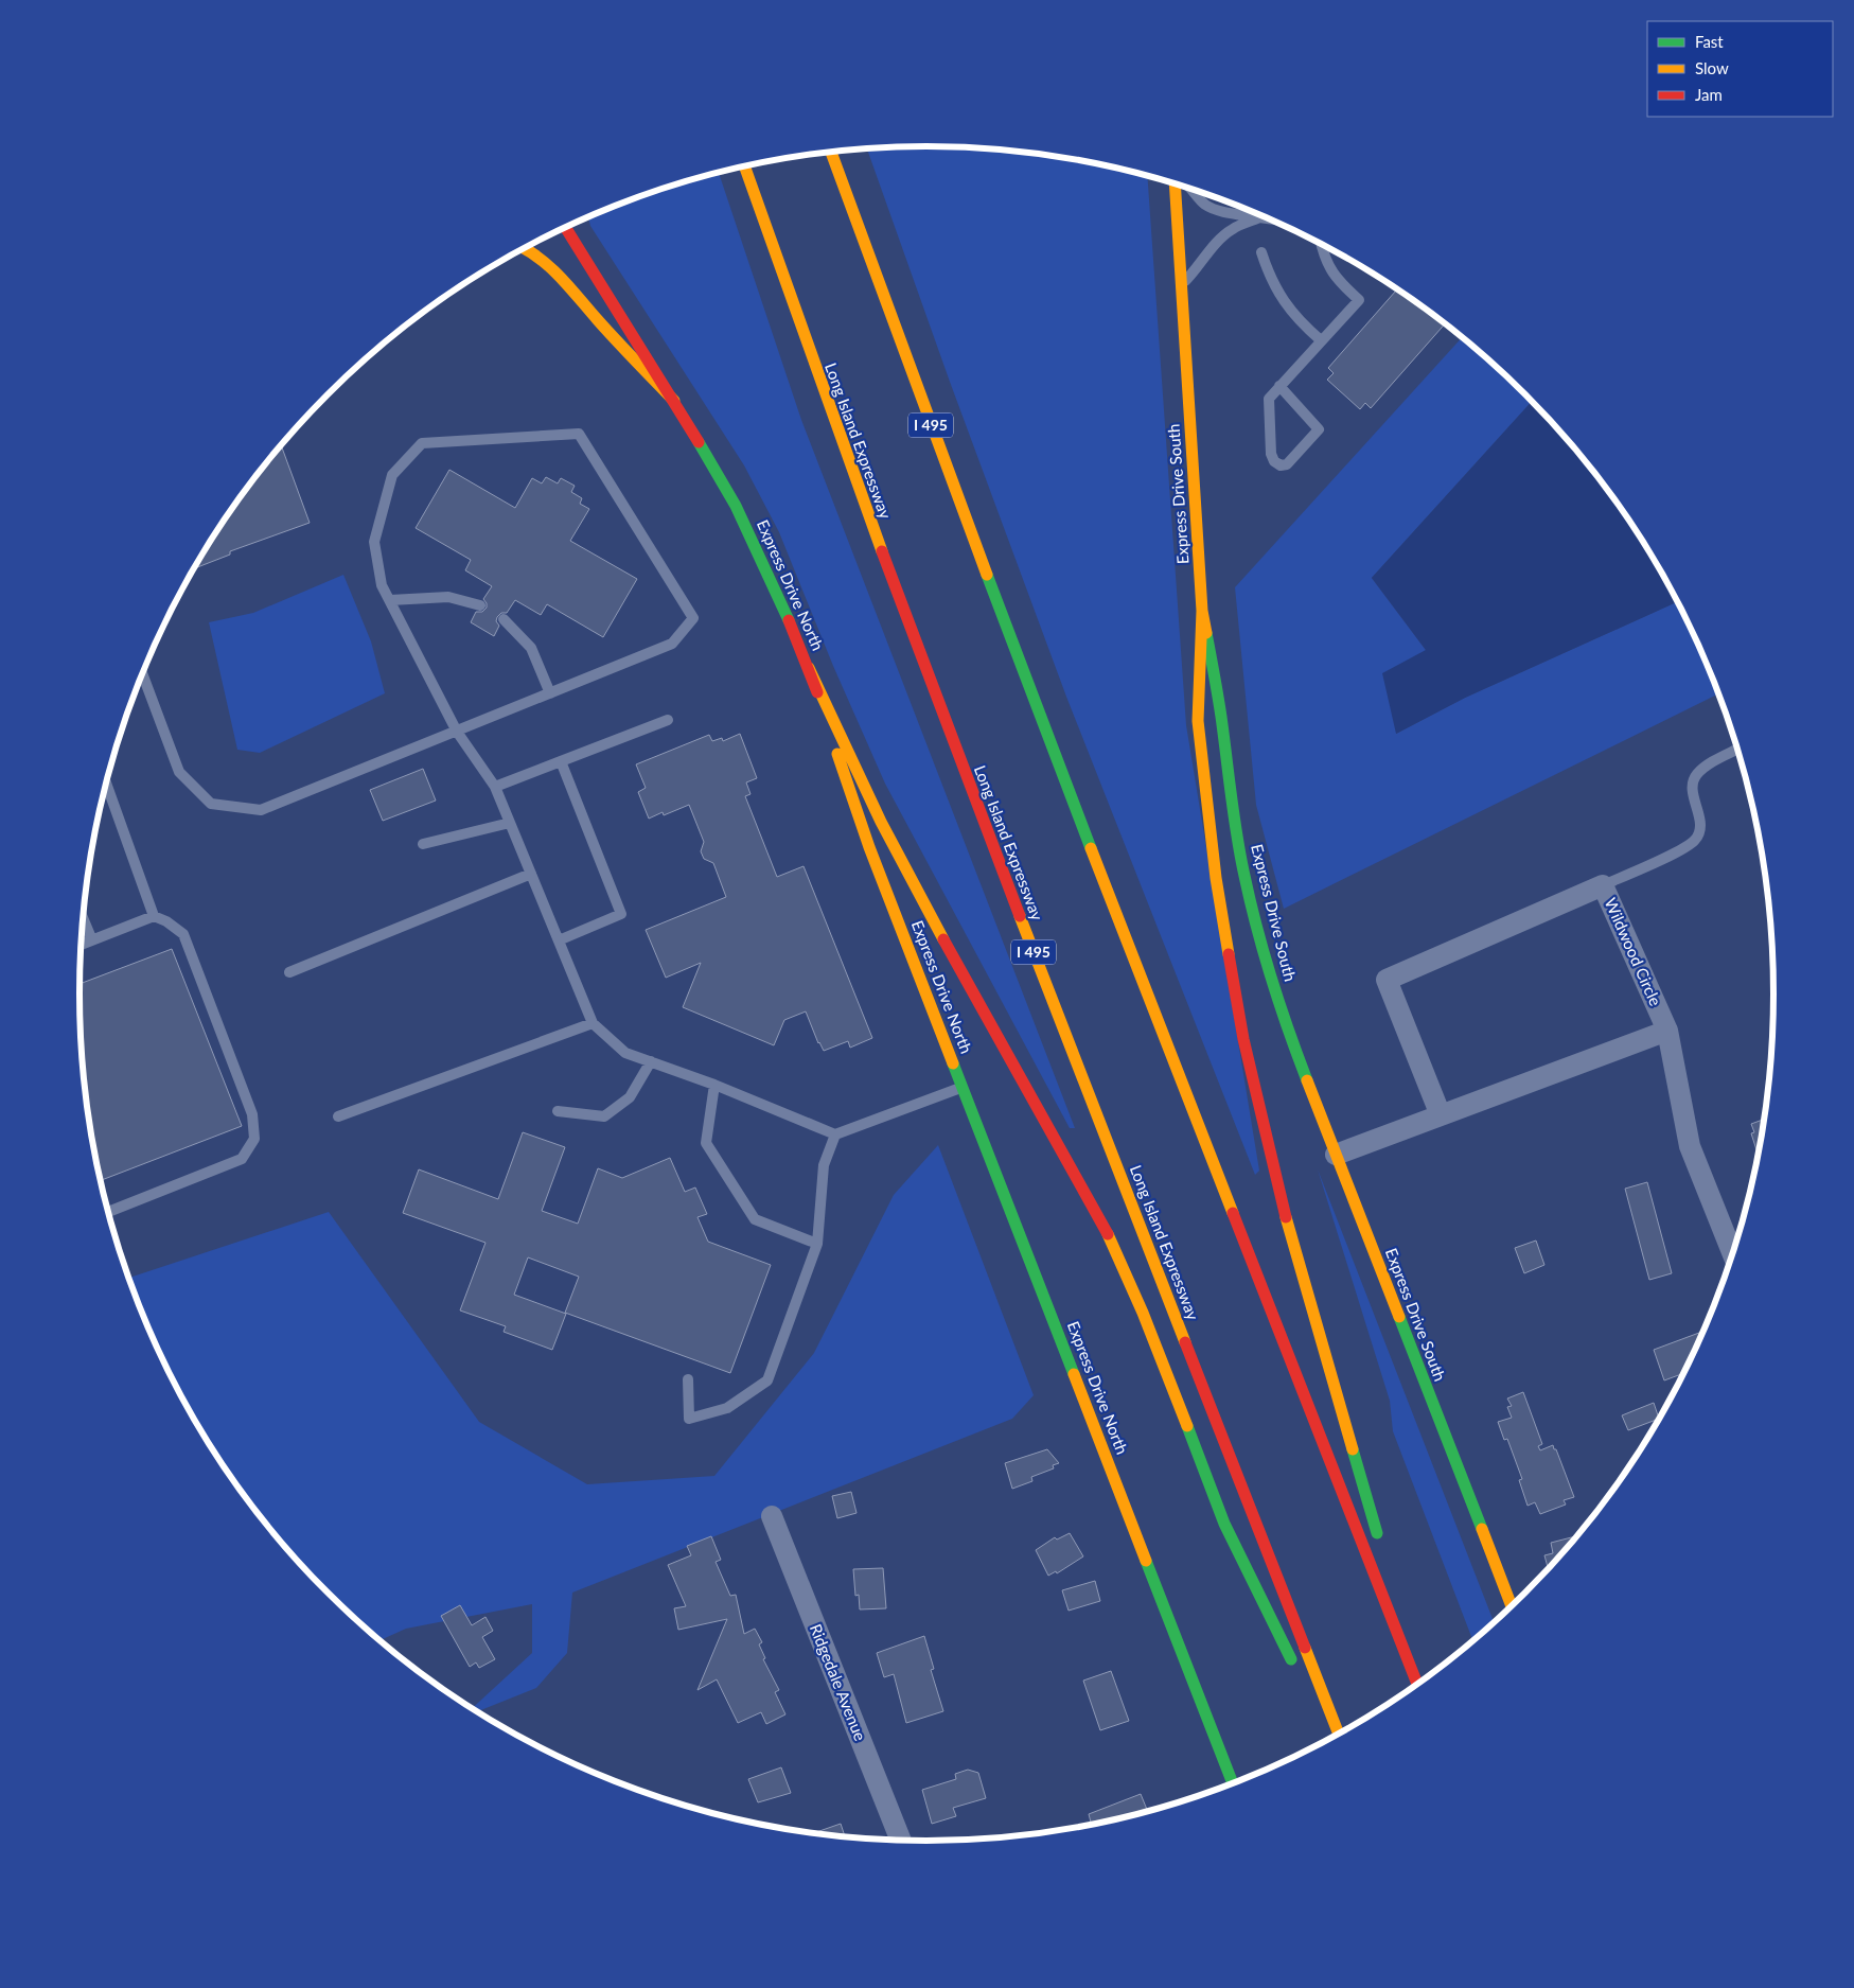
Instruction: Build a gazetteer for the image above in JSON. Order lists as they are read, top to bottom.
{
  "streets": {
    "main road": [
      "I 495",
      "Long Island Expressway",
      "Express Drive South",
      "Express Drive North"
    ],
    "street": ["Wildwood Circle", "Ridgedale Avenue"]
  },
  "legend": ["Fast", "Slow", "Jam"]
}
